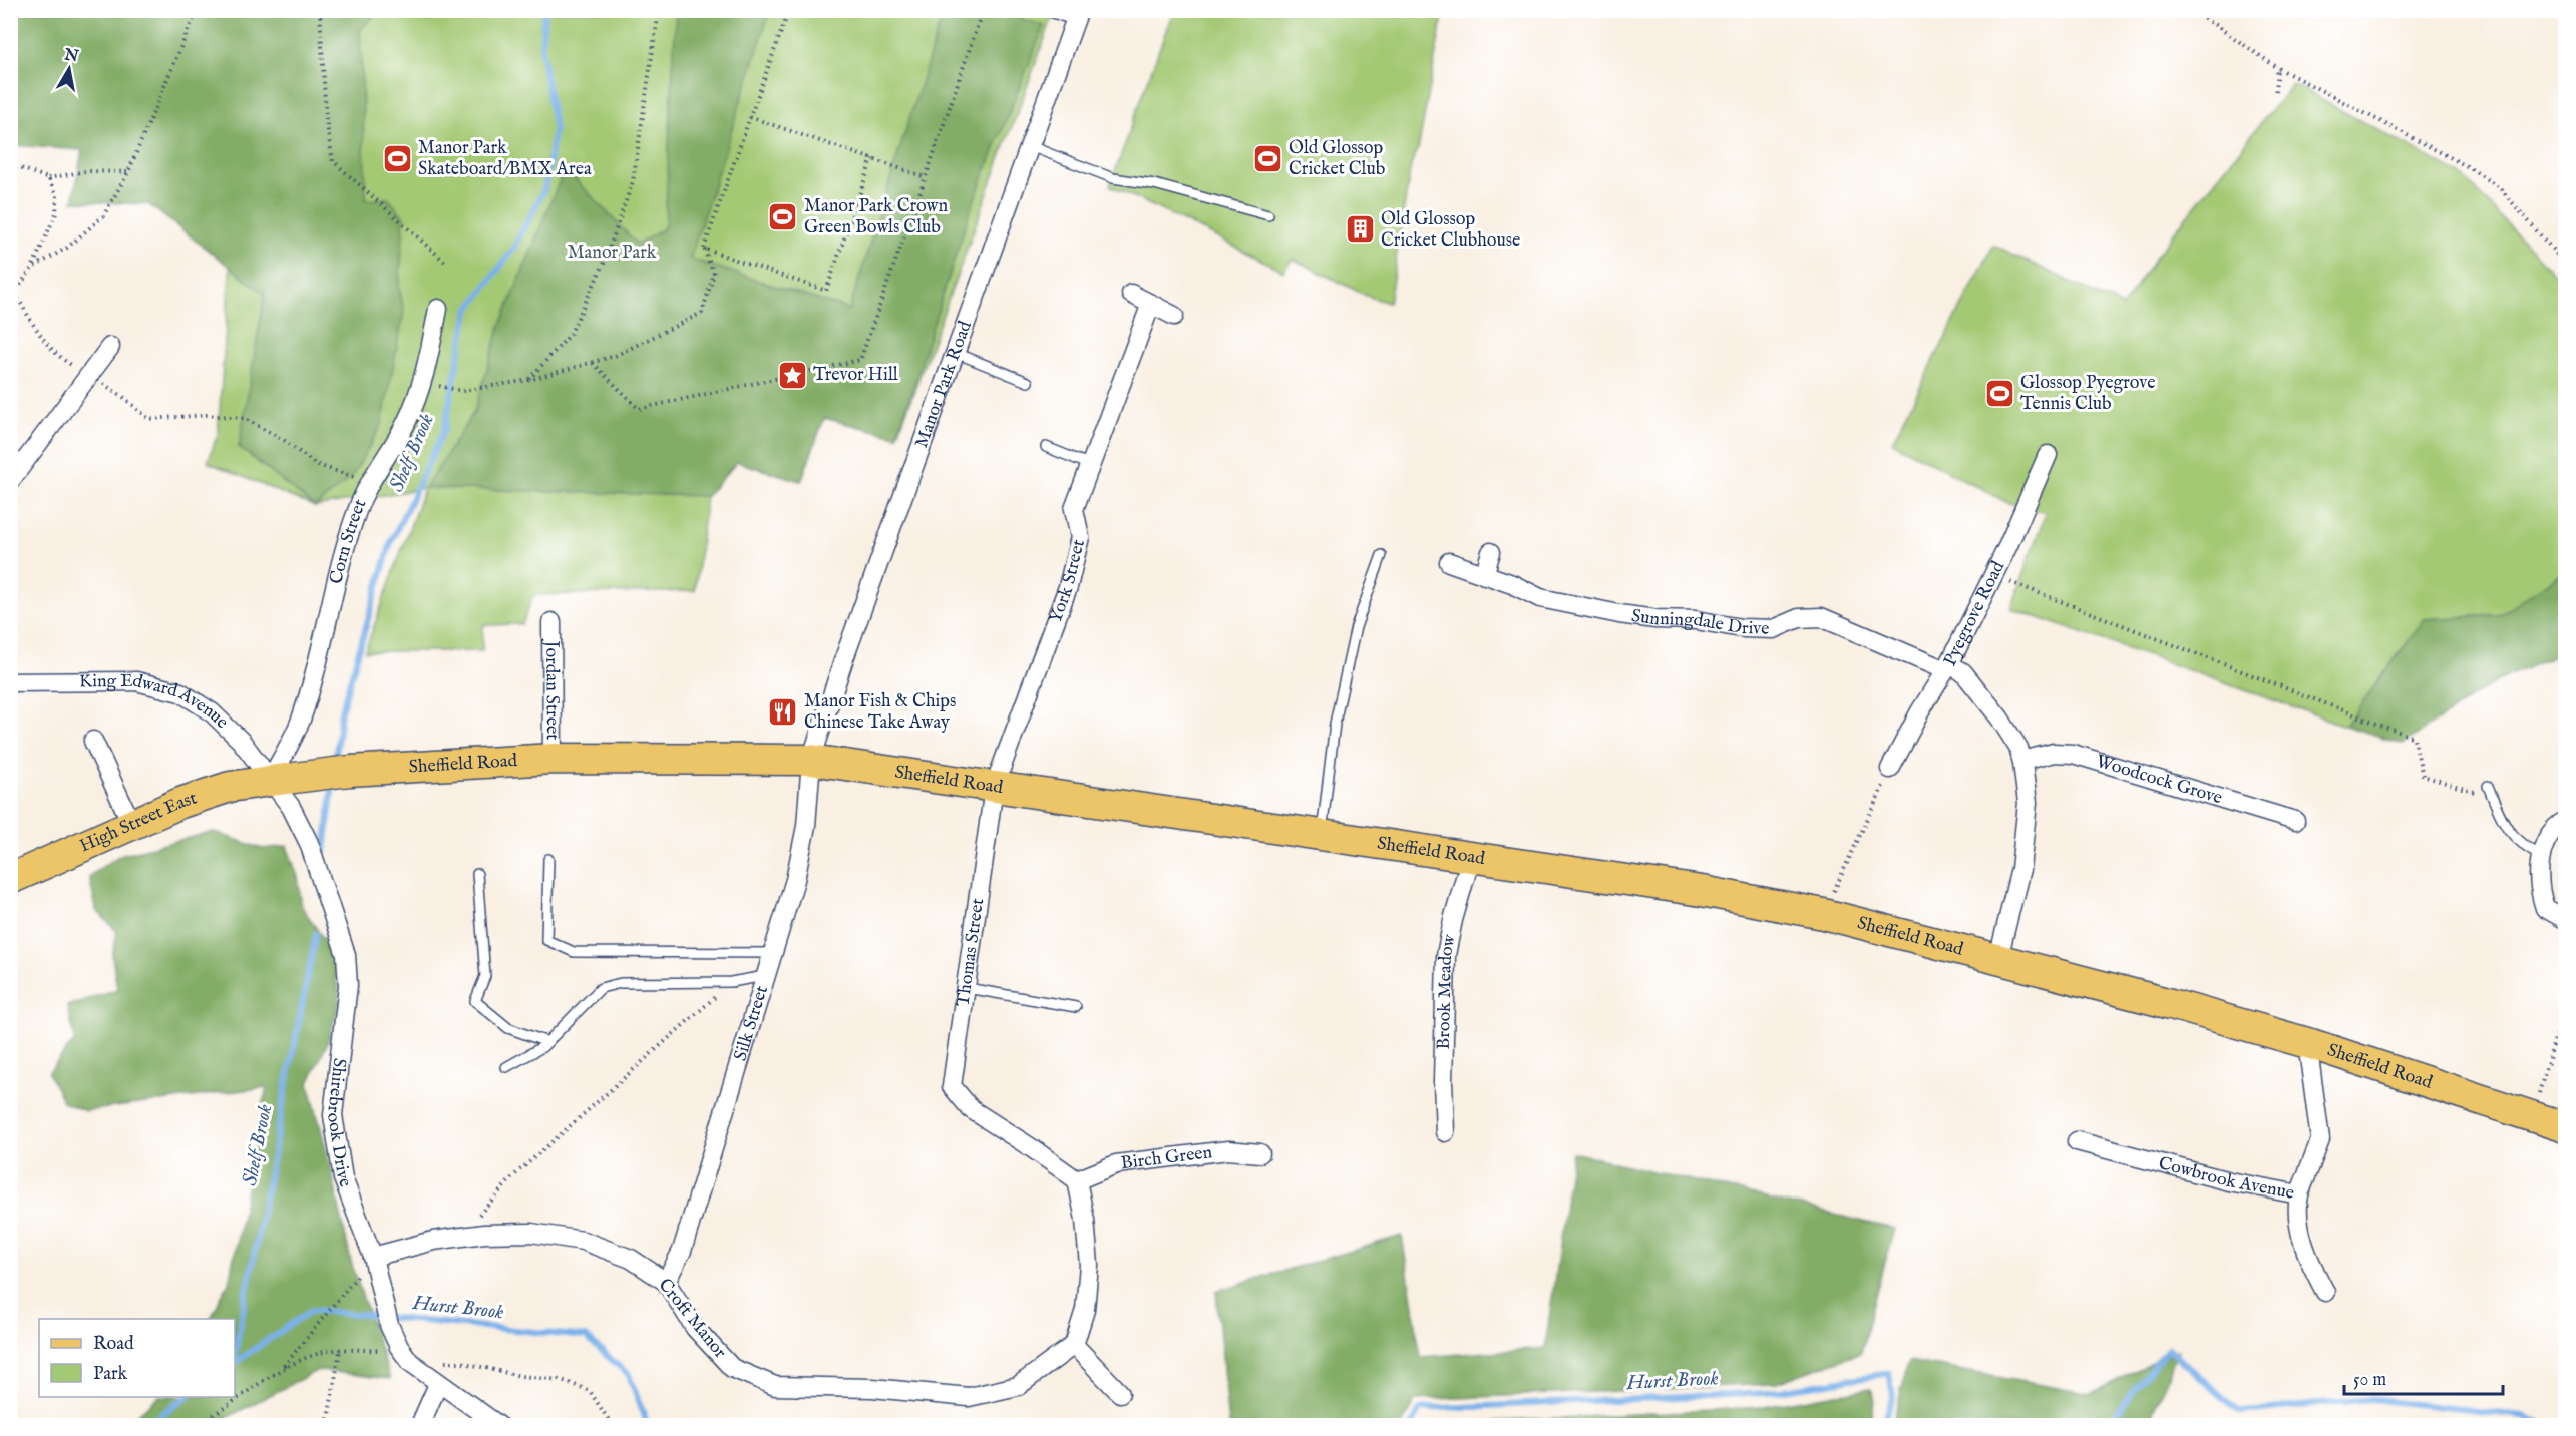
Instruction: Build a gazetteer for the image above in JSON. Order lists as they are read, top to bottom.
{
  "streets": {
    "main road": ["Sheffield Road", "High Street East"],
    "street": [
      "Manor Park Road",
      "Corn Street",
      "York Street",
      "Pyegrove Road",
      "Sunningdale Drive",
      "Jordan Street",
      "King Edward Avenue",
      "Woodcock Grove",
      "Thomas Street",
      "Brook Meadow",
      "Silk Street",
      "Shirebrook Drive",
      "Birch Green",
      "Cowbrook Avenue",
      "Croft Manor"
    ]
  },
  "crossings": [
    ["Manor Park Road", "Sheffield Road"],
    ["Manor Park Road", "Silk Street"],
    ["Corn Street", "King Edward Avenue"],
    ["Corn Street", "Sheffield Road"],
    ["Corn Street", "High Street East"],
    ["Corn Street", "Shirebrook Drive"],
    ["York Street", "Sheffield Road"],
    ["York Street", "Thomas Street"],
    ["Pyegrove Road", "Sunningdale Drive"],
    ["Jordan Street", "Sheffield Road"],
    ["King Edward Avenue", "Sheffield Road"],
    ["King Edward Avenue", "High Street East"],
    ["King Edward Avenue", "Shirebrook Drive"],
    ["Sheffield Road", "High Street East"],
    ["Sheffield Road", "Thomas Street"],
    ["Sheffield Road", "Brook Meadow"],
    ["Sheffield Road", "Silk Street"],
    ["Sheffield Road", "Shirebrook Drive"],
    ["Sheffield Road", "Cowbrook Avenue"],
    ["High Street East", "Shirebrook Drive"],
    ["Thomas Street", "Birch Green"],
    ["Silk Street", "Croft Manor"],
    ["Shirebrook Drive", "Croft Manor"]
  ],
  "water": ["Shelf Brook", "Hurst Brook"],
  "parks": ["Manor Park"],
  "places": {
    "sports": [
      "Manor Park Skateboard/BMX Area",
      "Old Glossop Cricket Club",
      "Manor Park Crown Green Bowls Club",
      "Glossop Pyegrove Tennis Club"
    ],
    "building": ["Old Glossop Cricket Clubhouse"],
    "place": ["Trevor Hill"],
    "restaurant": ["Manor Fish & Chips Chinese Take Away"]
  },
  "legend": ["Road", "Park"],
  "scale_bar": "50 m",
  "north": "top"
}
